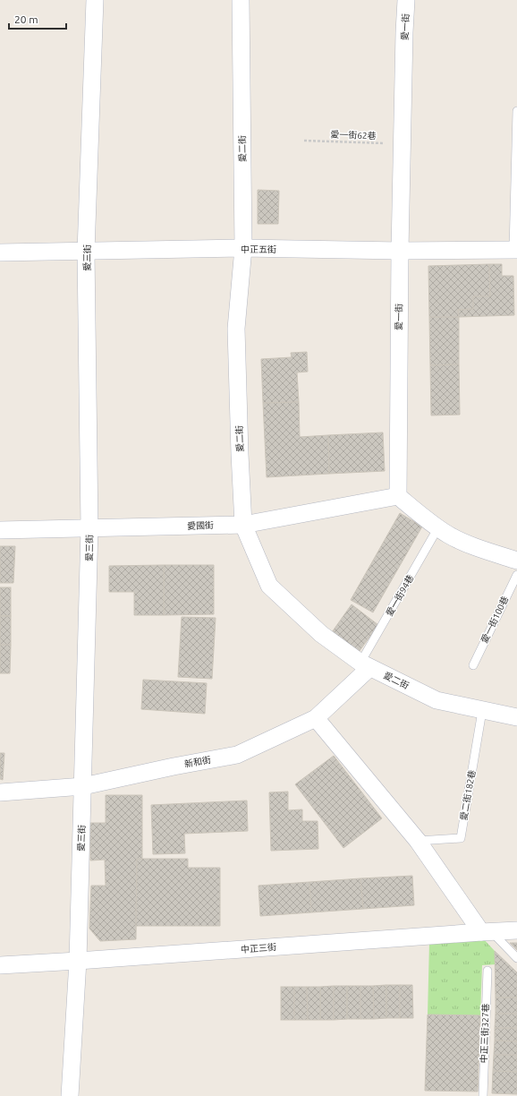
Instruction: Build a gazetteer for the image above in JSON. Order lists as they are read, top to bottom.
{
  "streets": {
    "street": [
      "愛一街",
      "愛二街",
      "中正五街",
      "愛三街",
      "愛國街",
      "新和街",
      "中正三街"
    ],
    "lane": [
      "愛一街94巷",
      "愛一街100巷",
      "愛二街182巷",
      "中正三街327巷"
    ],
    "path": ["愛一街62巷"]
  },
  "crossings": [
    ["愛一街", "愛一街62巷"],
    ["愛一街", "中正五街"],
    ["愛一街", "愛國街"],
    ["愛二街", "中正五街"],
    ["愛二街", "愛國街"],
    ["愛二街", "愛一街94巷"],
    ["愛二街", "新和街"],
    ["愛二街", "愛二街182巷"],
    ["中正五街", "愛三街"],
    ["愛三街", "愛國街"],
    ["愛三街", "新和街"],
    ["愛三街", "中正三街"],
    ["愛一街94巷", "新和街"]
  ],
  "scale_bar": "20 m"
}
